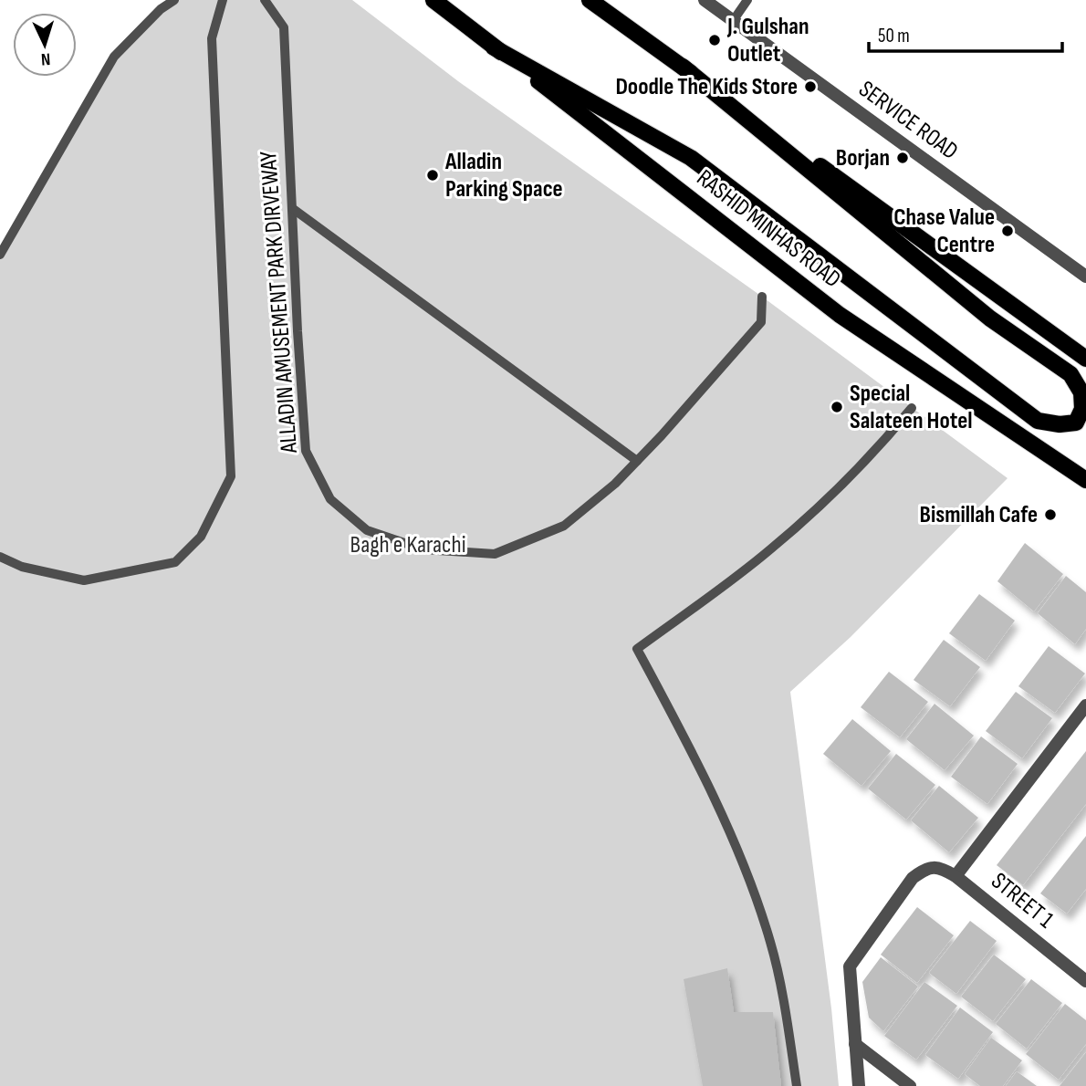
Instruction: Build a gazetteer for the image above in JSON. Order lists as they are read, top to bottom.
{
  "streets": {
    "main road": ["RASHID MINHAS ROAD"],
    "street": ["SERVICE ROAD", "STREET 1"],
    "lane": ["ALLADIN AMUSEMENT PARK DIRVEWAY"]
  },
  "parks": ["Bagh e Karachi"],
  "places": [
    "J. Gulshan Outlet",
    "Doodle The Kids Store",
    "Borjan",
    "Alladin Parking Space",
    "Chase Value Centre",
    "Special Salateen Hotel",
    "Bismillah Cafe"
  ],
  "scale_bar": "50 m",
  "north": "bottom"
}
